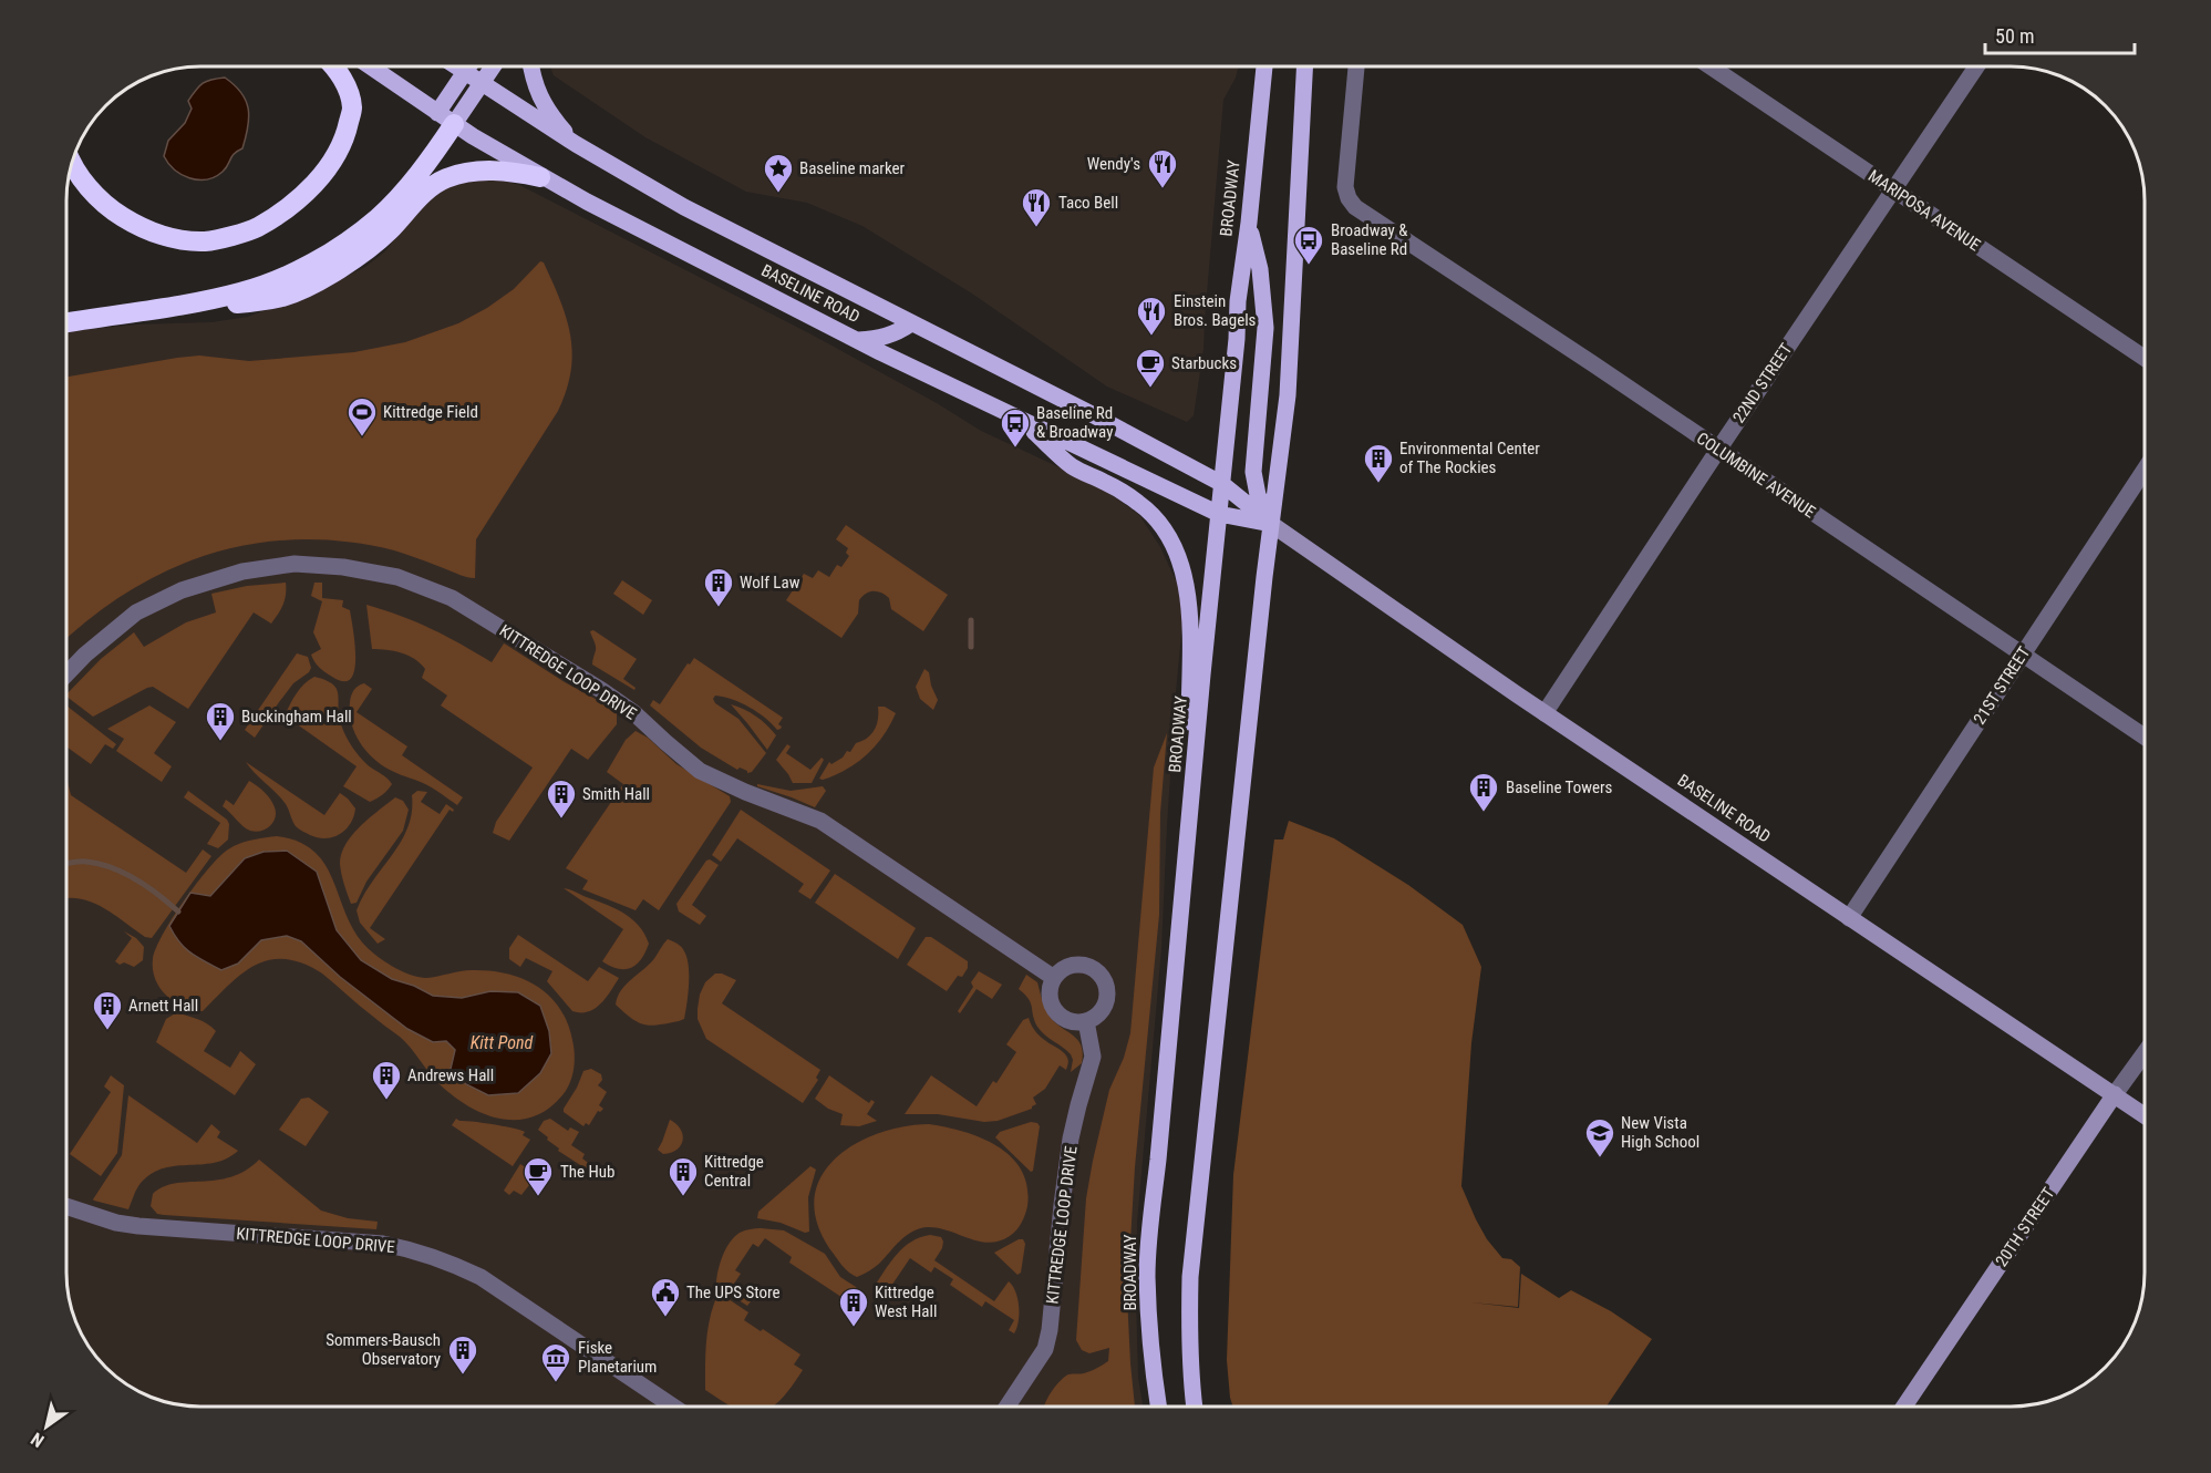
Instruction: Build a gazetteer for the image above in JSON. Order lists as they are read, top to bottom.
{
  "streets": {
    "main road": ["BROADWAY", "BASELINE ROAD"],
    "street": [
      "MARIPOSA AVENUE",
      "22ND STREET",
      "COLUMBINE AVENUE",
      "KITTREDGE LOOP DRIVE",
      "21ST STREET",
      "20TH STREET"
    ]
  },
  "crossings": [
    ["BROADWAY", "BASELINE ROAD"],
    ["MARIPOSA AVENUE", "22ND STREET"],
    ["BASELINE ROAD", "22ND STREET"],
    ["BASELINE ROAD", "21ST STREET"],
    ["BASELINE ROAD", "20TH STREET"],
    ["22ND STREET", "COLUMBINE AVENUE"],
    ["COLUMBINE AVENUE", "21ST STREET"]
  ],
  "water": ["Kitt Pond"],
  "places": {
    "restaurant": ["Wendy's", "Taco Bell", "Einstein Bros. Bagels"],
    "place": ["Baseline marker"],
    "bus stop": ["Broadway & Baseline Rd", "Baseline Rd & Broadway"],
    "cafe": ["Starbucks", "The Hub"],
    "sports": ["Kittredge Field"],
    "building": [
      "Environmental Center of The Rockies",
      "Wolf Law",
      "Buckingham Hall",
      "Baseline Towers",
      "Smith Hall",
      "Arnett Hall",
      "Andrews Hall",
      "Kittredge Central",
      "Kittredge West Hall",
      "Sommers-Bausch Observatory"
    ],
    "school or university": ["New Vista High School"],
    "public building": ["The UPS Store"],
    "museum": ["Fiske Planetarium"]
  },
  "scale_bar": "50 m",
  "north": "bottom left"
}
